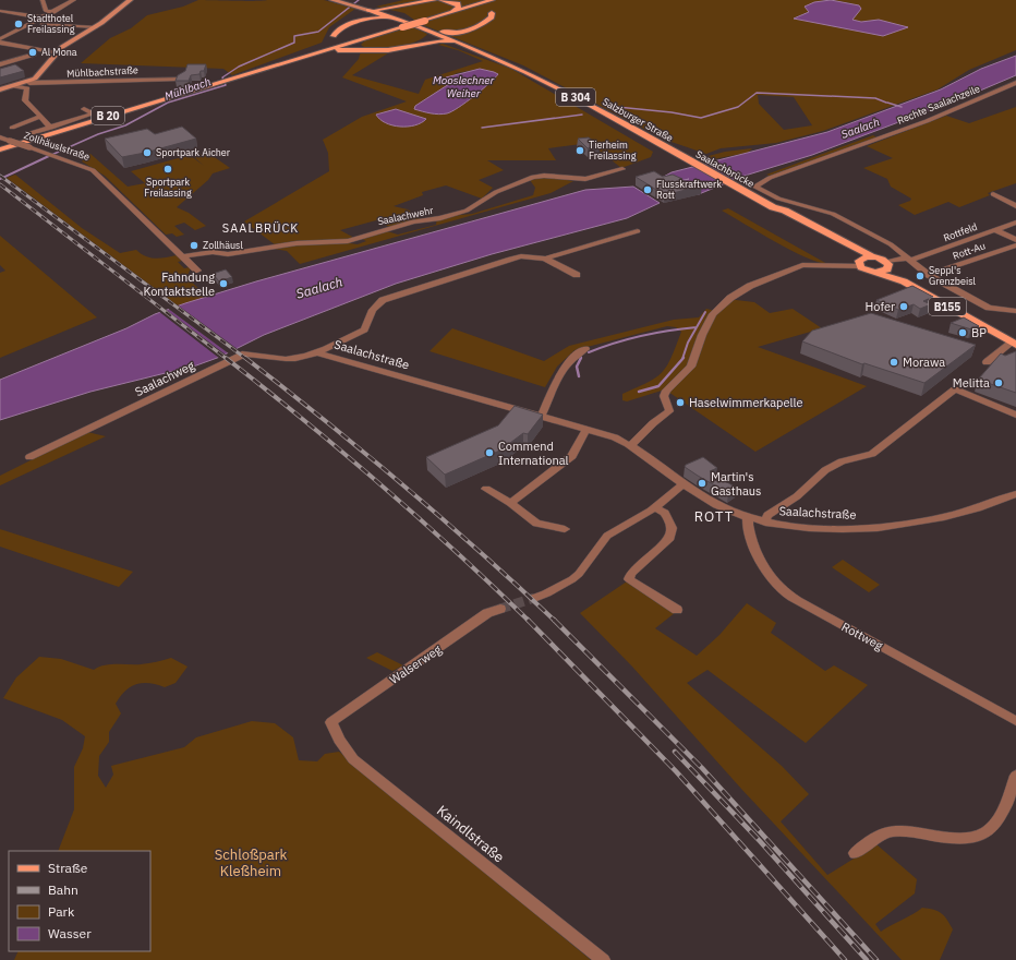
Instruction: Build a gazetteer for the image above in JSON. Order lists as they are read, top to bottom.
{
  "streets": {
    "main road": [
      "B 304",
      "B 20",
      "Salzburger Straße",
      "Saalachbrücke",
      "B155"
    ],
    "street": [
      "Mühlbachstraße",
      "Rechte Saalachzeile",
      "Zollhäuslstraße",
      "Saalachwehr",
      "Rottfeld",
      "Rott-Au",
      "Saalachstraße",
      "Saalachweg",
      "Rottweg",
      "Walserweg",
      "Kaindlstraße"
    ]
  },
  "crossings": [
    ["B 304", "Salzburger Straße"],
    ["Rechte Saalachzeile", "Rottfeld"],
    ["Salzburger Straße", "Saalachbrücke"],
    ["Zollhäuslstraße", "Saalachwehr"],
    ["Rottfeld", "Rott-Au"],
    ["Rottfeld", "B155"],
    ["Saalachstraße", "Saalachweg"],
    ["Saalachstraße", "Rottweg"],
    ["Walserweg", "Kaindlstraße"]
  ],
  "districts": ["SAALBRÜCK", "ROTT"],
  "water": ["Mooslechner Weiher", "Mühlbach", "Saalach"],
  "parks": ["Schloßpark Kleßheim"],
  "places": [
    "Stadthotel Freilassing",
    "Al Mona",
    "Tierheim Freilassing",
    "Sportpark Aicher",
    "Sportpark Freilassing",
    "Flusskraftwerk Rott",
    "Zollhäusl",
    "Seppl's Grenzbeisl",
    "Fahndung Kontaktstelle",
    "Hofer",
    "BP",
    "Morawa",
    "Melitta",
    "Haselwimmerkapelle",
    "Commend International",
    "Martin's Gasthaus"
  ],
  "legend": [
    "Straße",
    "Bahn",
    "Park",
    "Wasser"
  ]
}
